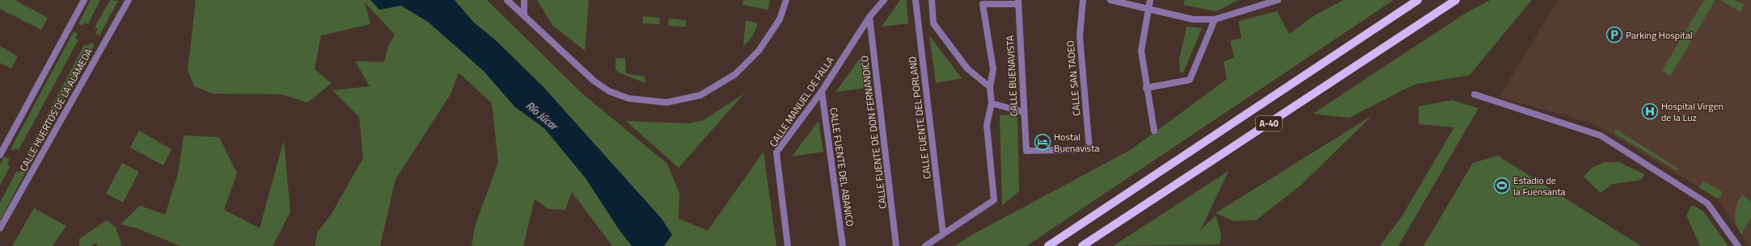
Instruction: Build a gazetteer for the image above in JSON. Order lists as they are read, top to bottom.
{
  "streets": {
    "main road": ["A-40"],
    "street": [
      "CALLE BUENAVISTA",
      "CALLE SAN TADEO",
      "CALLE MANUEL DE FALLA",
      "CALLE HUERTOS DE LA ALAMEDA",
      "CALLE FUENTE DEL PORLAND",
      "CALLE FUENTE DE DON FERNANDICO",
      "CALLE FUENTE DEL ABANICO"
    ]
  },
  "crossings": [
    ["CALLE BUENAVISTA", "CALLE SAN TADEO"],
    ["CALLE MANUEL DE FALLA", "CALLE FUENTE DE DON FERNANDICO"],
    ["CALLE MANUEL DE FALLA", "CALLE FUENTE DEL ABANICO"]
  ],
  "water": ["Río Júcar"],
  "places": {
    "parking": ["Parking Hospital"],
    "hospital": ["Hospital Virgen de la Luz"],
    "hotel": ["Hostal Buenavista"],
    "sports": ["Estadio de la Fuensanta"]
  }
}
